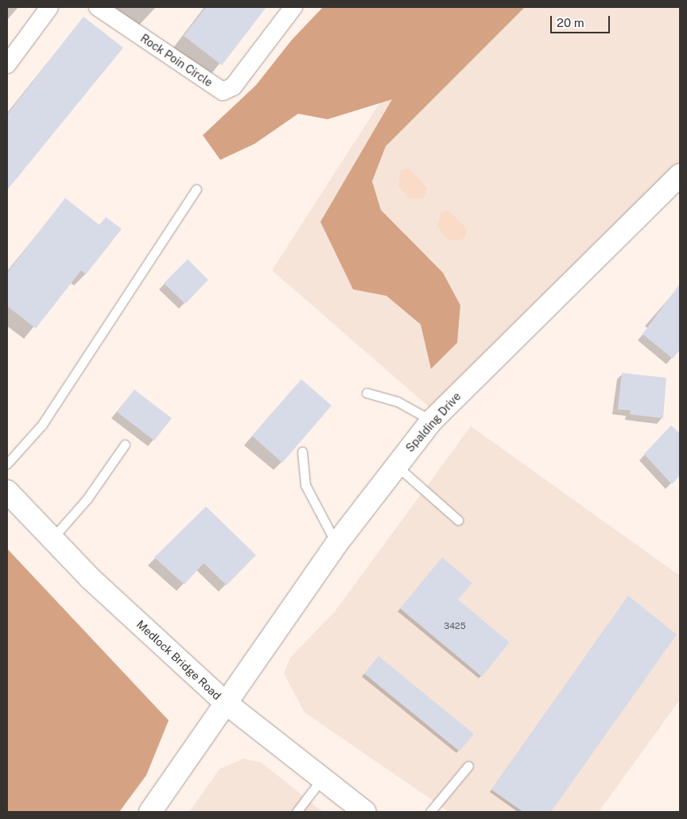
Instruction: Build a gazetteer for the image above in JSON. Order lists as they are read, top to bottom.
{
  "streets": {
    "main road": ["Spalding Drive", "Medlock Bridge Road"],
    "street": ["Rock Poin Circle"]
  },
  "crossings": [
    ["Spalding Drive", "Medlock Bridge Road"]
  ],
  "house_numbers": ["3425"],
  "scale_bar": "20 m"
}
